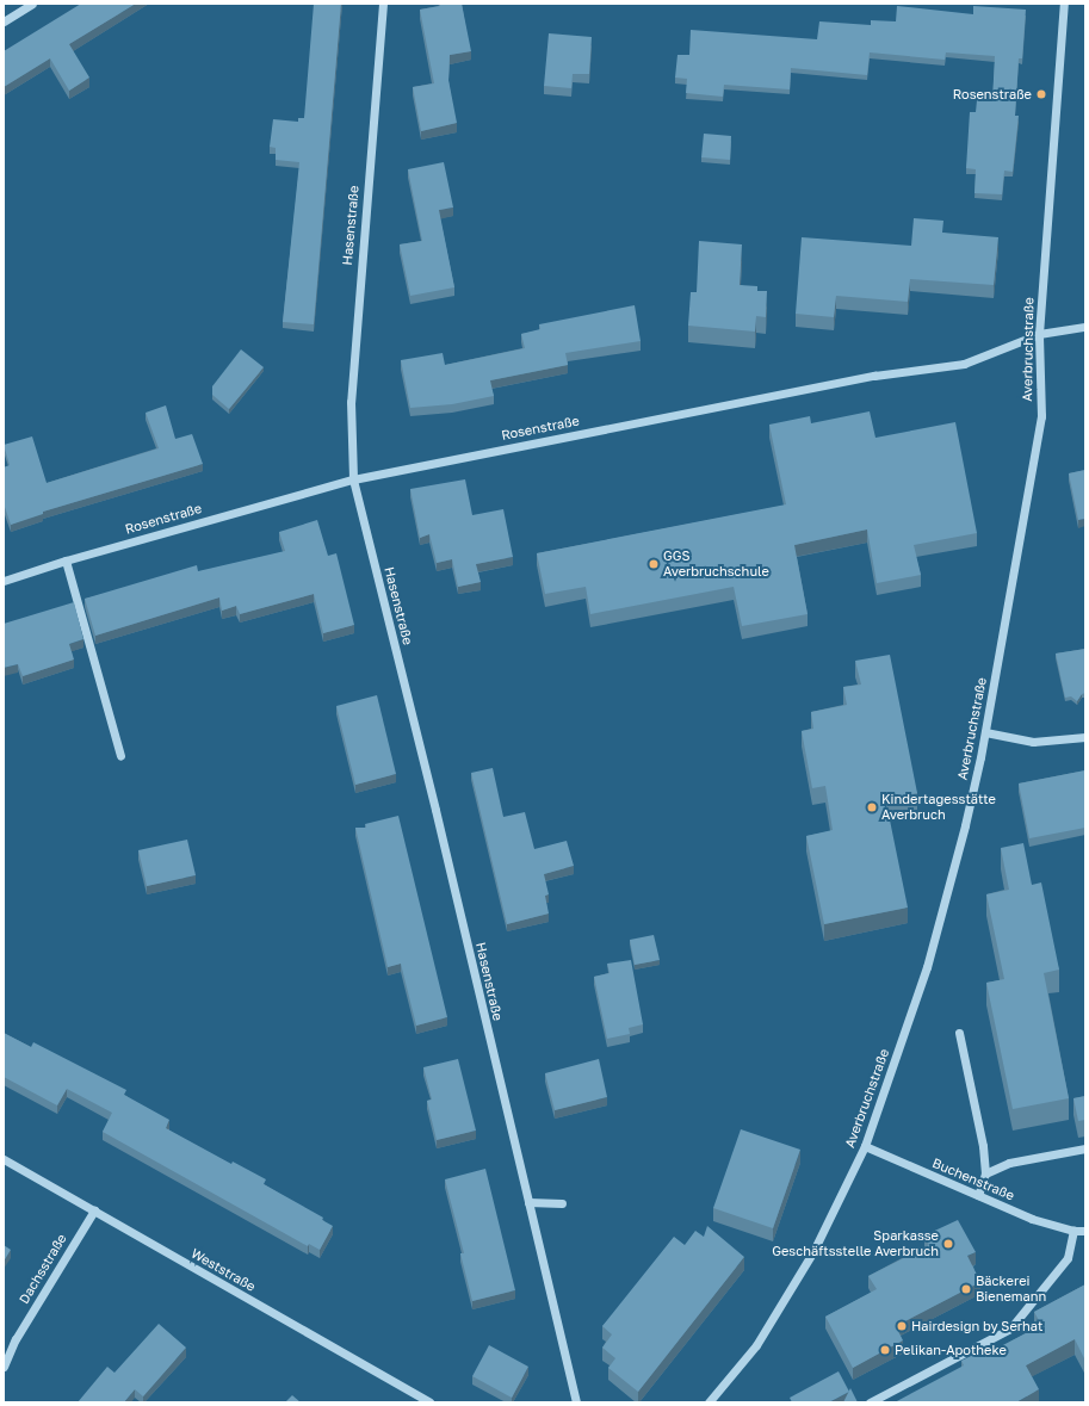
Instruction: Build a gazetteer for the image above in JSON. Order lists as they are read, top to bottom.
{
  "streets": {
    "street": [
      "Hasenstraße",
      "Averbruchstraße",
      "Rosenstraße",
      "Buchenstraße",
      "Dachsstraße",
      "Weststraße"
    ]
  },
  "crossings": [
    ["Hasenstraße", "Rosenstraße"],
    ["Averbruchstraße", "Rosenstraße"],
    ["Averbruchstraße", "Buchenstraße"],
    ["Dachsstraße", "Weststraße"]
  ],
  "places": [
    "Rosenstraße",
    "GGS Averbruchschule",
    "Kindertagesstätte Averbruch",
    "Sparkasse Geschäftsstelle Averbruch",
    "Bäckerei Bienemann",
    "Hairdesign by Serhat",
    "Pelikan-Apotheke"
  ]
}
